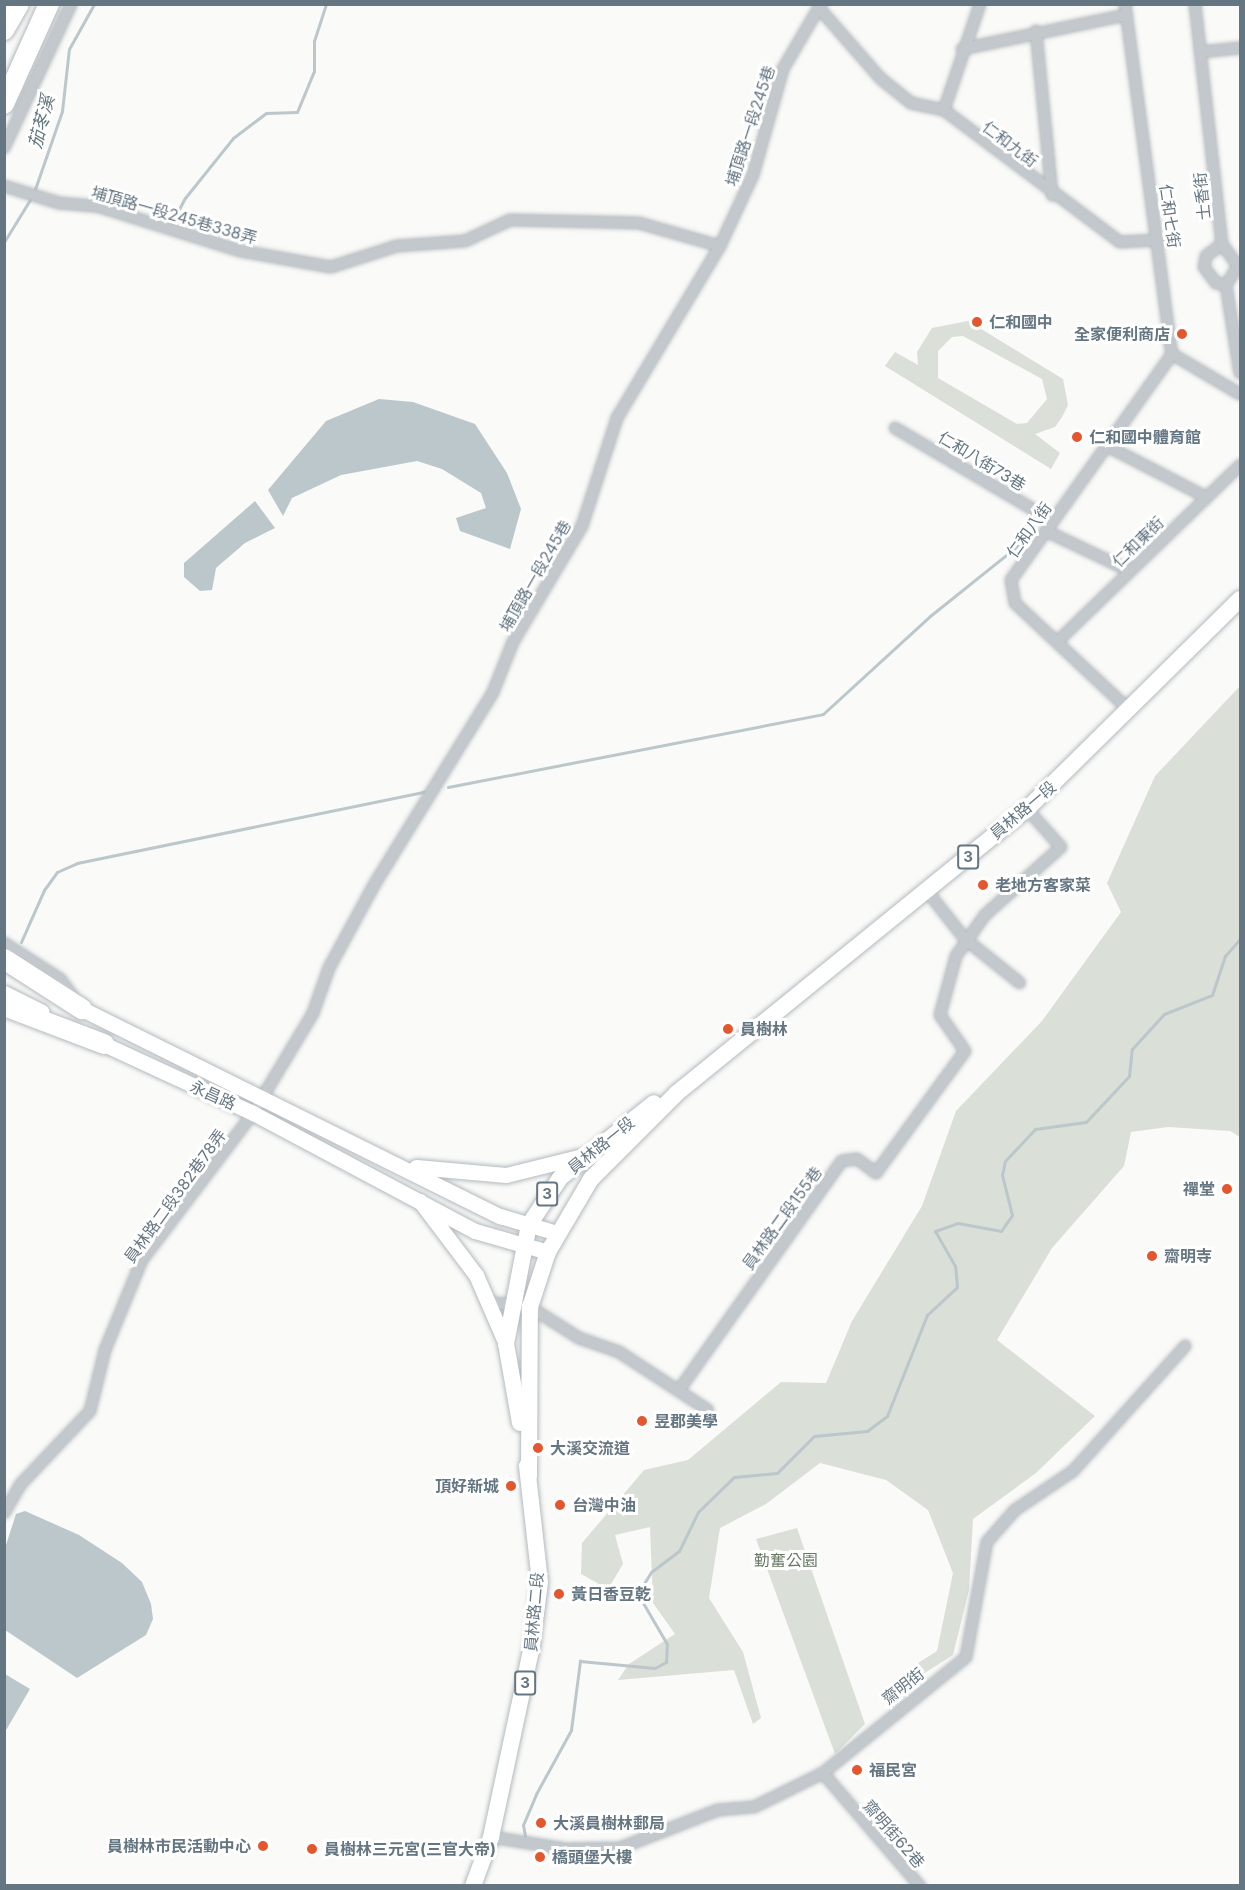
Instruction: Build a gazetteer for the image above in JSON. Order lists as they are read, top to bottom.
{
  "streets": {
    "main road": [
      "員林路一段",
      "3",
      "永昌路",
      "員林路二段"
    ],
    "street": [
      "埔頂路一段245巷",
      "仁和九街",
      "士香街",
      "埔頂路一段245巷338弄",
      "仁和七街",
      "仁和八街73巷",
      "仁和八街",
      "仁和東街",
      "員林路二段382巷78弄",
      "員林路二段155巷",
      "齋明街",
      "齋明街62巷"
    ]
  },
  "crossings": [
    ["埔頂路一段245巷", "埔頂路一段245巷338弄"],
    ["埔頂路一段245巷", "永昌路"],
    ["埔頂路一段245巷", "員林路二段382巷78弄"],
    ["仁和九街", "仁和七街"],
    ["仁和七街", "仁和八街"],
    ["仁和八街73巷", "仁和八街"],
    ["仁和八街73巷", "仁和東街"],
    ["仁和八街", "仁和東街"],
    ["仁和八街", "員林路一段"],
    ["員林路一段", "永昌路"],
    ["員林路一段", "員林路二段"],
    ["永昌路", "員林路二段382巷78弄"],
    ["永昌路", "員林路二段"],
    ["員林路二段", "齋明街"],
    ["齋明街", "齋明街62巷"]
  ],
  "water": ["茄苳溪"],
  "parks": ["勤奮公園"],
  "places": [
    "仁和國中",
    "全家便利商店",
    "仁和國中體育館",
    "老地方客家菜",
    "員樹林",
    "禪堂",
    "齋明寺",
    "昱郡美學",
    "大溪交流道",
    "頂好新城",
    "台灣中油",
    "黃日香豆乾",
    "福民宮",
    "大溪員樹林郵局",
    "員樹林市民活動中心",
    "員樹林三元宮(三官大帝)",
    "橋頭堡大樓"
  ]
}
